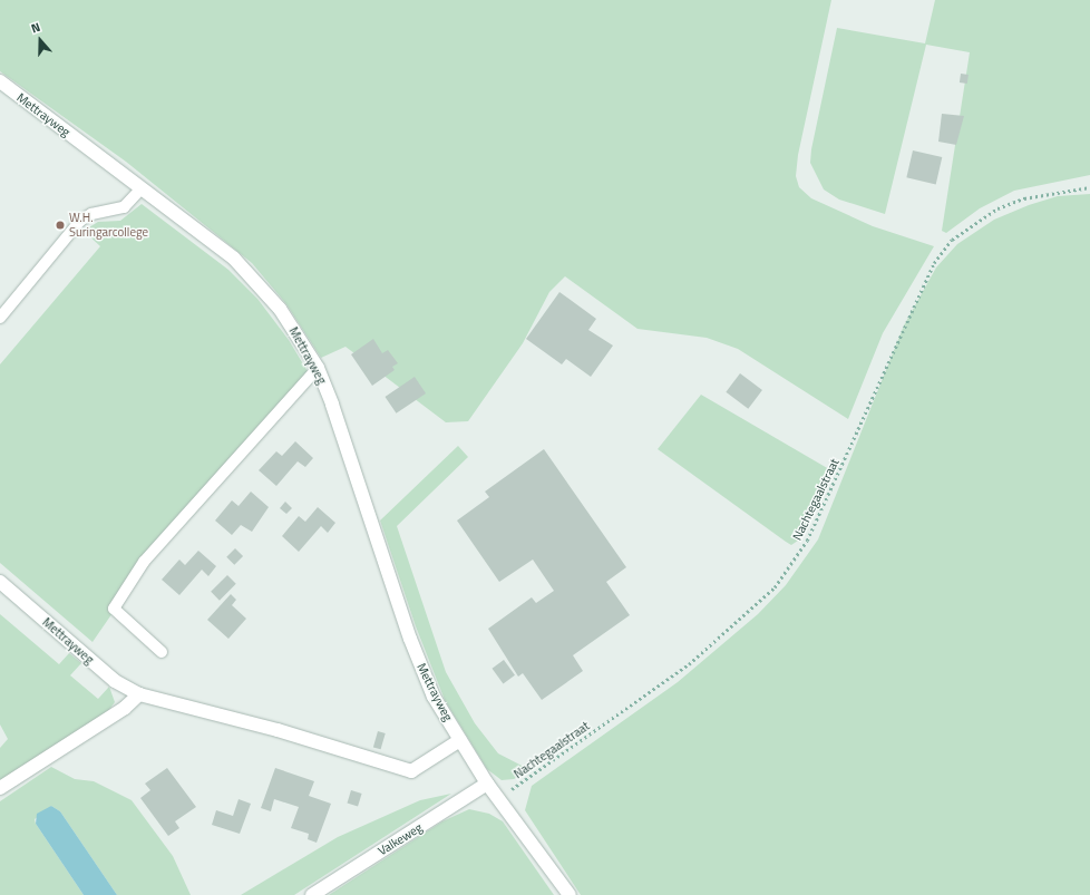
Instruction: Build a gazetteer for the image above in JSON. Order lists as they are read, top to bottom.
{
  "streets": {
    "street": ["Mettrayweg", "Valkeweg"],
    "path": ["Nachtegaalstraat"]
  },
  "crossings": [
    ["Mettrayweg", "Nachtegaalstraat"],
    ["Mettrayweg", "Valkeweg"]
  ],
  "places": ["W.H. Suringarcollege"],
  "north": "top"
}
